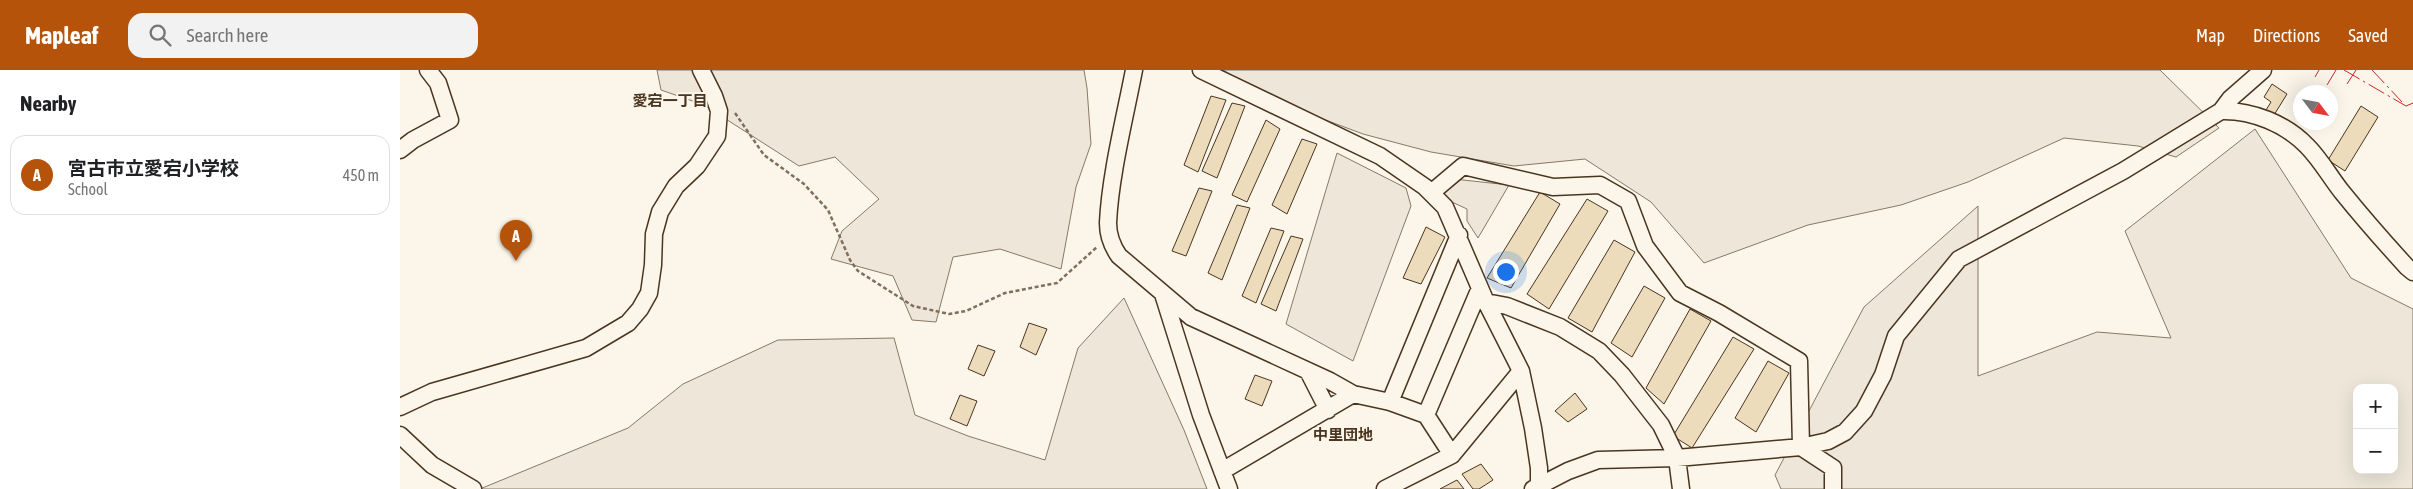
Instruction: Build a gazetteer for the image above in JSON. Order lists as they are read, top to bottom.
{
  "districts": ["愛宕一丁目", "中里団地"],
  "north": "bottom right",
  "page": {
    "header": "Mapleaf",
    "search": "Search here",
    "nav": ["Map", "Directions", "Saved"],
    "heading": "Nearby",
    "list": [
      {
        "mark": "A",
        "name": "宮古市立愛宕小学校",
        "note": "School",
        "value": "450 m"
      }
    ],
    "pins": "A",
    "map_buttons": ["+", "−"]
  }
}
